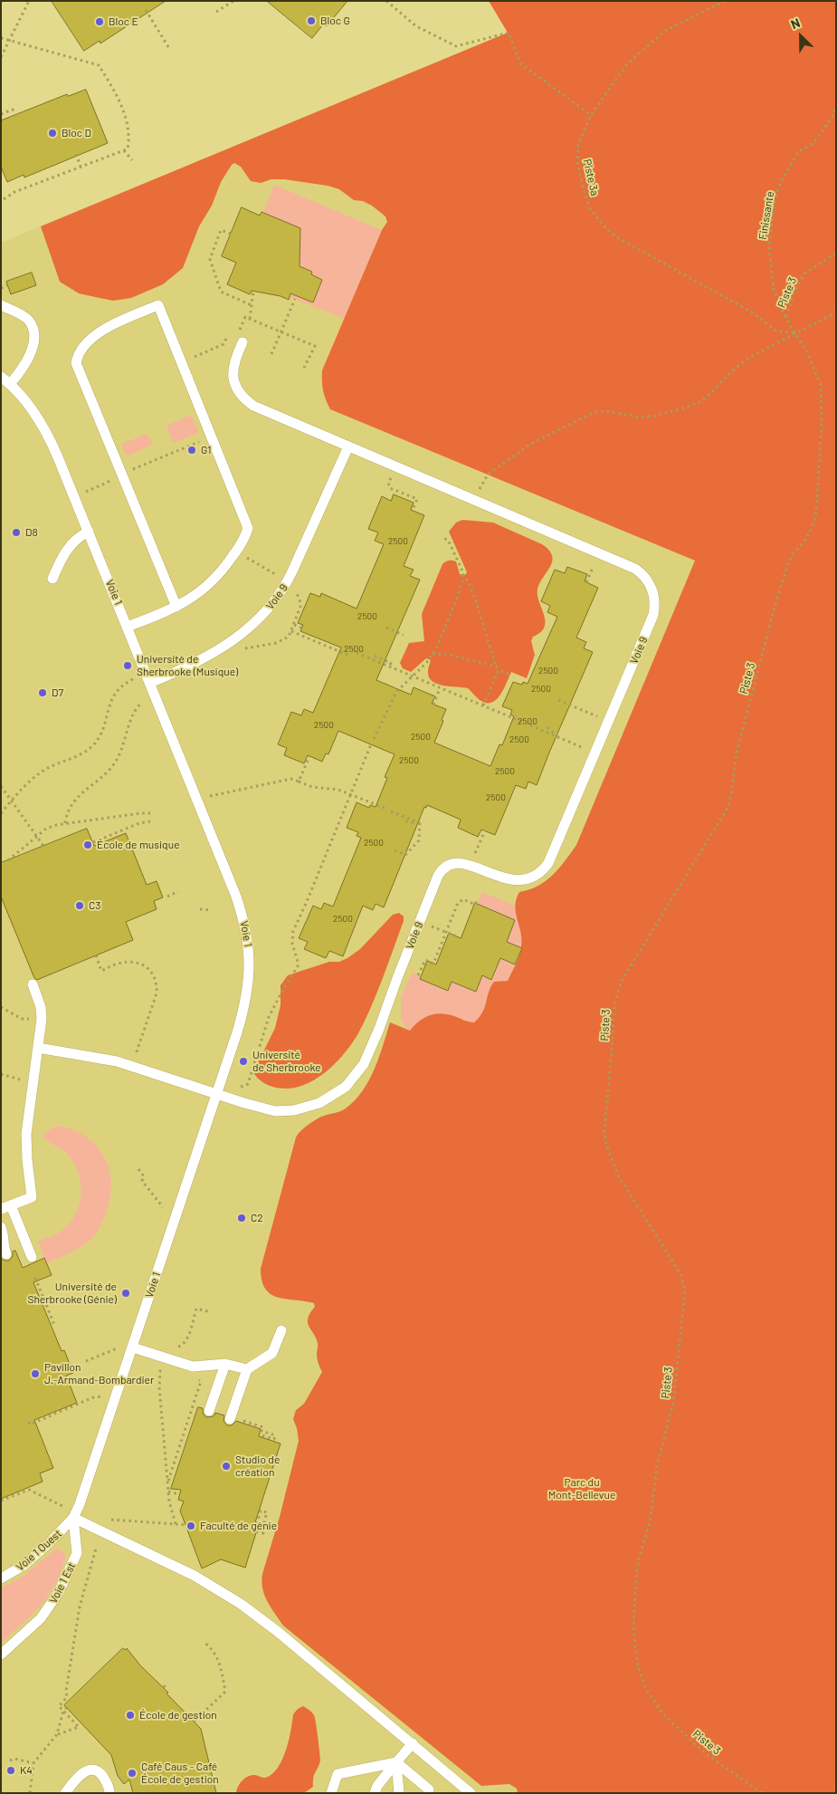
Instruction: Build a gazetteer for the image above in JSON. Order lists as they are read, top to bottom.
{
  "streets": {
    "lane": [
      "Voie 1",
      "Voie 9",
      "Voie 1 Ouest",
      "Voie 1 Est"
    ],
    "path": ["Piste 3a", "Finissante", "Piste 3"]
  },
  "crossings": [
    ["Piste 3a", "Piste 3"],
    ["Finissante", "Piste 3"],
    ["Voie 1", "Voie 9"],
    ["Voie 1", "Voie 1 Ouest"],
    ["Voie 1", "Voie 1 Est"],
    ["Voie 1 Ouest", "Voie 1 Est"]
  ],
  "parks": ["Parc du Mont-Bellevue"],
  "places": [
    "Bloc G",
    "Bloc E",
    "Bloc D",
    "G1",
    "D8",
    "Université de Sherbrooke (Musique)",
    "D7",
    "École de musique",
    "C3",
    "Université de Sherbrooke",
    "C2",
    "Université de Sherbrooke (Génie)",
    "Pavillon J.-Armand-Bombardier",
    "Studio de création",
    "Faculté de génie",
    "École de gestion",
    "K4",
    "Café Caus - Café École de gestion"
  ],
  "house_numbers": [
    "2500",
    "2500",
    "2500",
    "2500",
    "2500",
    "2500",
    "2500",
    "2500",
    "2500",
    "2500",
    "2500",
    "2500",
    "2500",
    "2500"
  ],
  "north": "top left"
}
